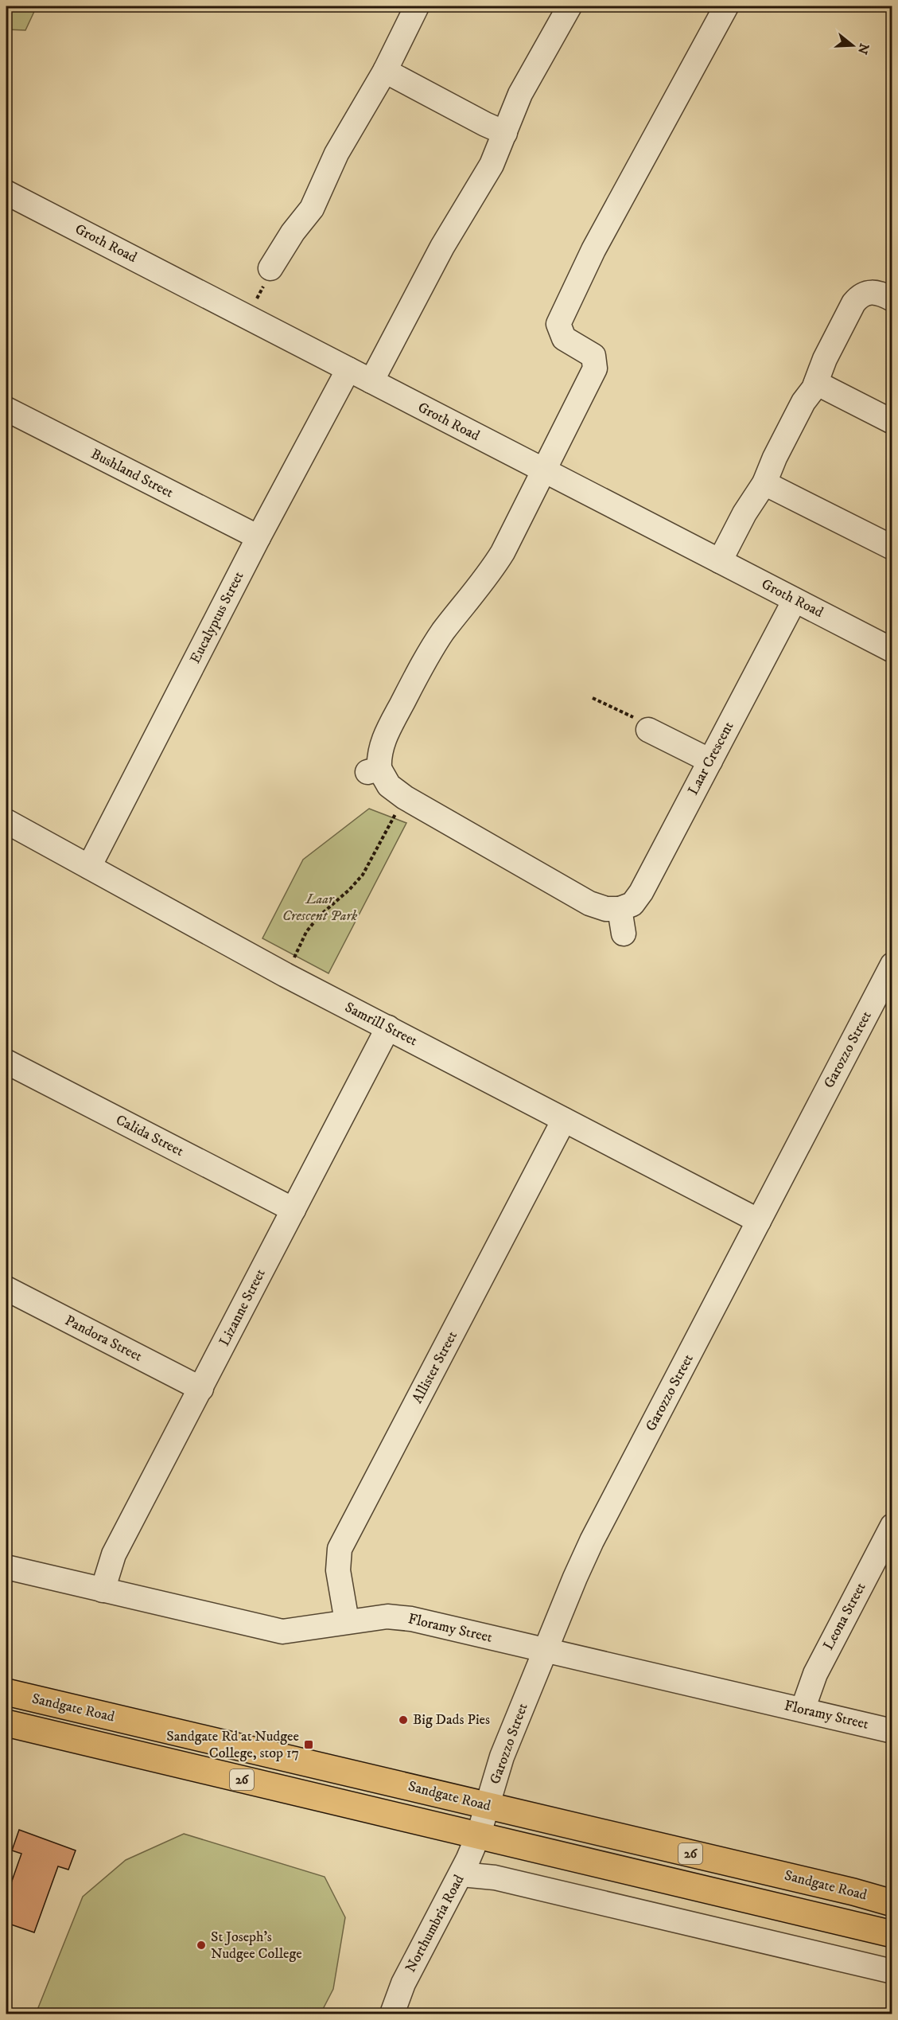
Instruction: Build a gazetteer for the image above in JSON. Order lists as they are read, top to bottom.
{
  "streets": {
    "highway": ["Sandgate Road", "26"],
    "street": [
      "Groth Road",
      "Bushland Street",
      "Eucalyptus Street",
      "Laar Crescent",
      "Samrill Street",
      "Garozzo Street",
      "Calida Street",
      "Lizanne Street",
      "Pandora Street",
      "Allister Street",
      "Leona Street",
      "Floramy Street",
      "Northumbria Road"
    ]
  },
  "crossings": [
    ["Groth Road", "Eucalyptus Street"],
    ["Groth Road", "Laar Crescent"],
    ["Bushland Street", "Eucalyptus Street"],
    ["Eucalyptus Street", "Samrill Street"],
    ["Samrill Street", "Garozzo Street"],
    ["Samrill Street", "Lizanne Street"],
    ["Samrill Street", "Allister Street"],
    ["Garozzo Street", "Floramy Street"],
    ["Garozzo Street", "Sandgate Road"],
    ["Garozzo Street", "Northumbria Road"],
    ["Calida Street", "Lizanne Street"],
    ["Lizanne Street", "Pandora Street"],
    ["Lizanne Street", "Floramy Street"],
    ["Allister Street", "Floramy Street"],
    ["Leona Street", "Floramy Street"],
    ["Sandgate Road", "Northumbria Road"]
  ],
  "parks": ["Laar Crescent Park"],
  "places": {
    "other": ["Big Dads Pies", "St Joseph's Nudgee College"],
    "transit": ["Sandgate Rd at Nudgee College, stop 17"]
  },
  "north": "right"
}
